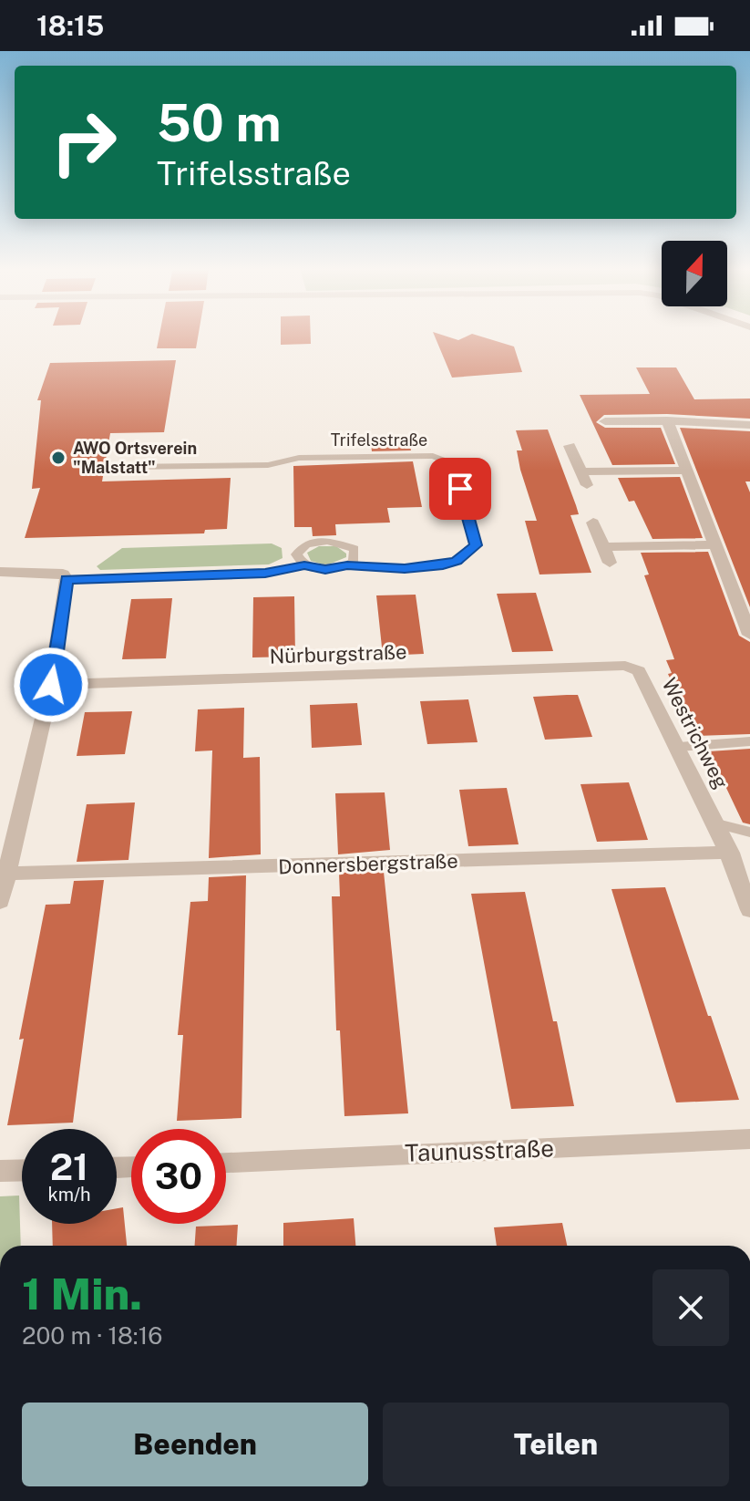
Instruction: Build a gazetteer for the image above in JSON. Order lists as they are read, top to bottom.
{
  "streets": {
    "street": [
      "Nürburgstraße",
      "Westrichweg",
      "Donnersbergstraße",
      "Taunusstraße"
    ],
    "lane": ["Trifelsstraße"]
  },
  "crossings": [
    ["Nürburgstraße", "Westrichweg"],
    ["Westrichweg", "Donnersbergstraße"]
  ],
  "places": ["AWO Ortsverein \"Malstatt\""],
  "north": "top",
  "page": {
    "status": "18:15",
    "turn": ["50 m", "Trifelsstraße"],
    "speed": "21 km/h",
    "limit": "30",
    "heading": ["1 Min.", "200 m · 18:16"],
    "buttons": ["Beenden", "Teilen"]
  }
}
